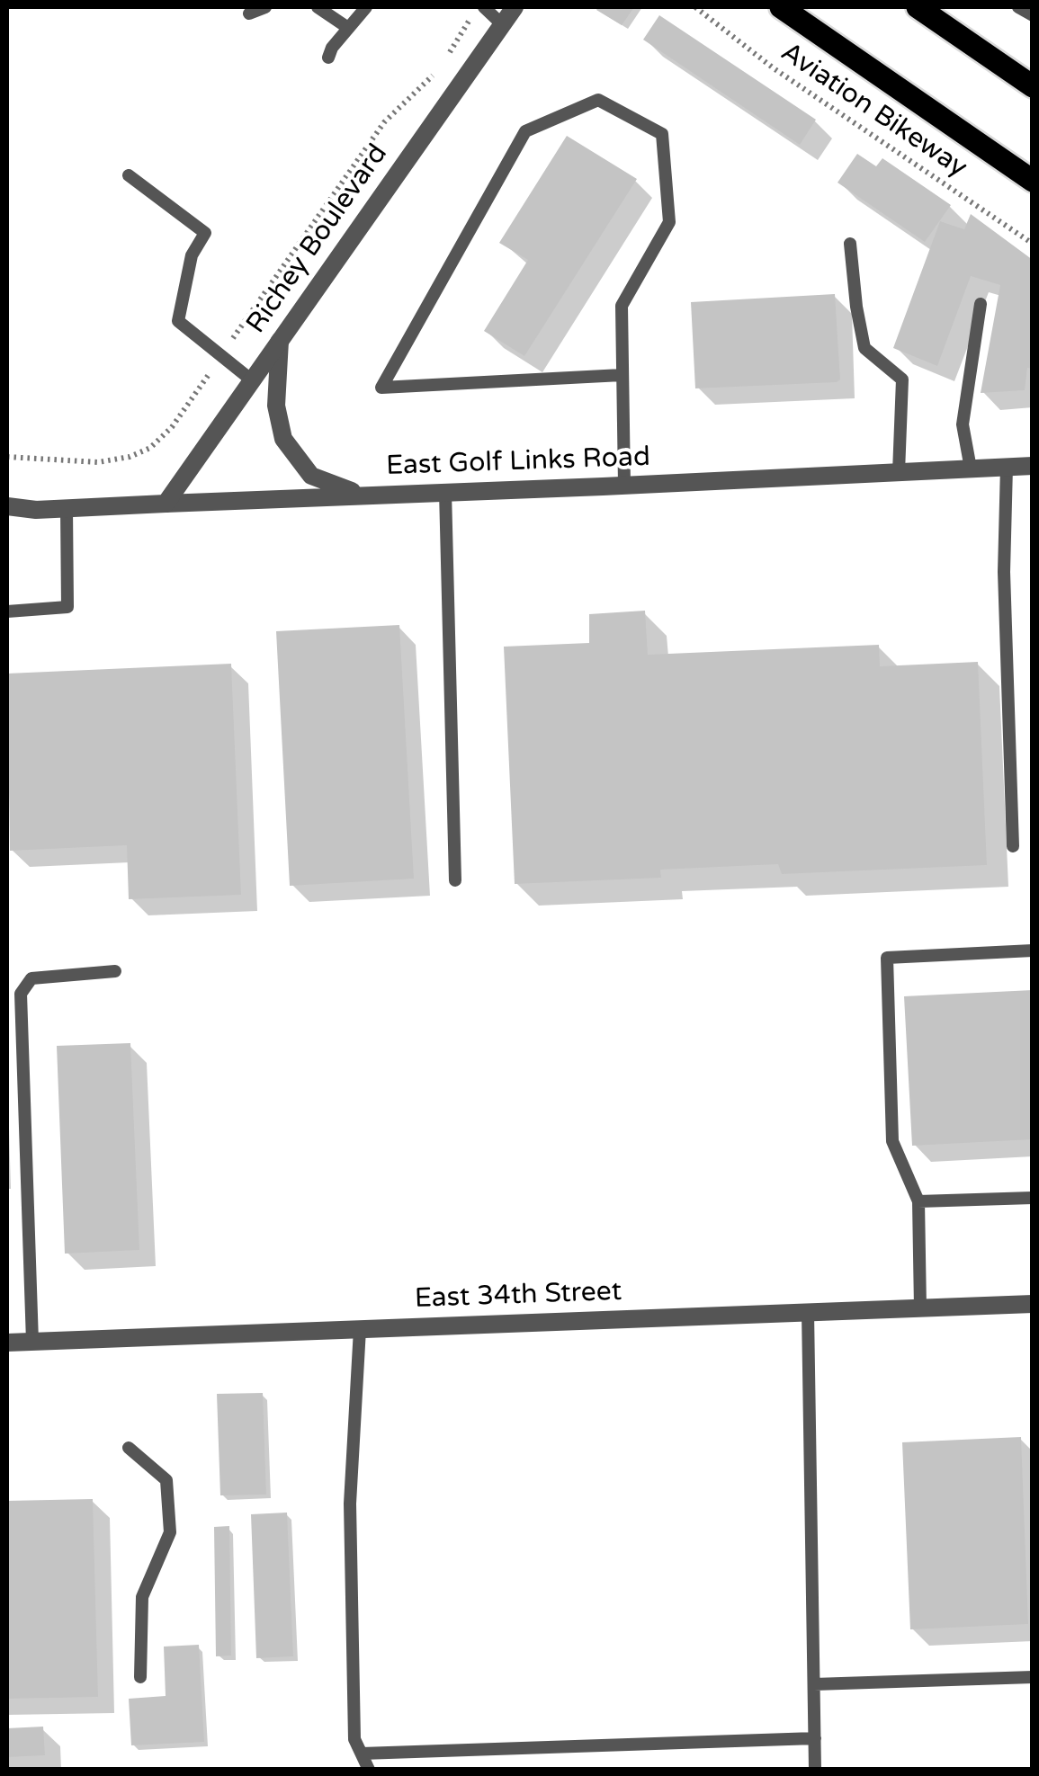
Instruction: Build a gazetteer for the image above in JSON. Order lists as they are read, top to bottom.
{
  "streets": {
    "street": ["Richey Boulevard", "East Golf Links Road", "East 34th Street"],
    "path": ["Aviation Bikeway"]
  },
  "crossings": [
    ["Richey Boulevard", "East Golf Links Road"]
  ]
}
